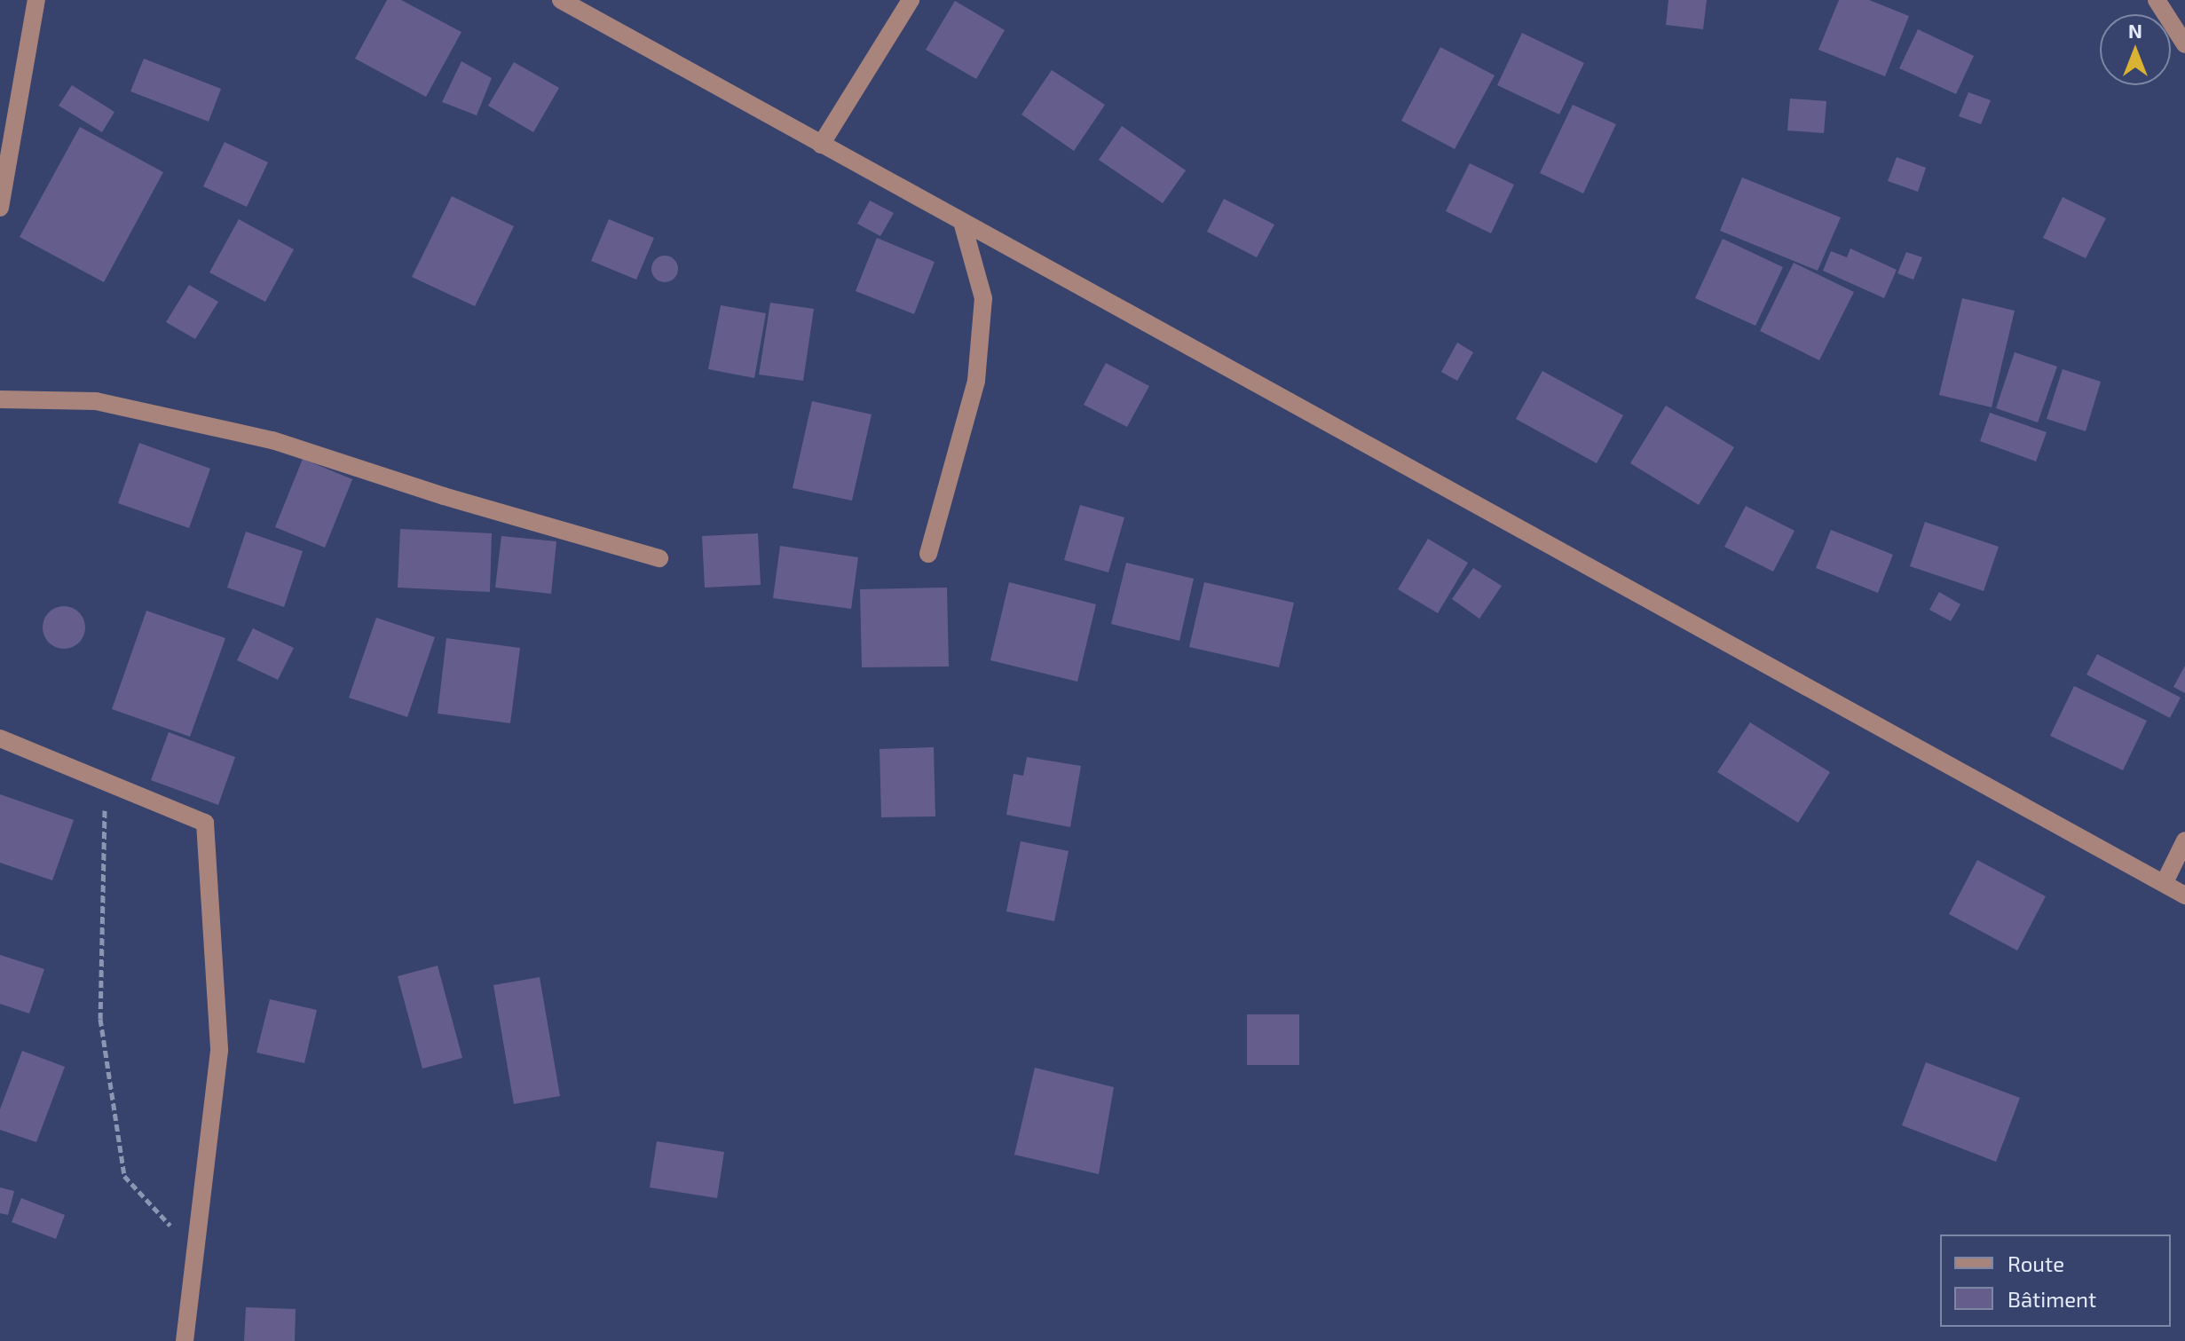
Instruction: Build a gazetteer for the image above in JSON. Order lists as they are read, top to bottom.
{
  "legend": ["Route", "Bâtiment"],
  "north": "top"
}
